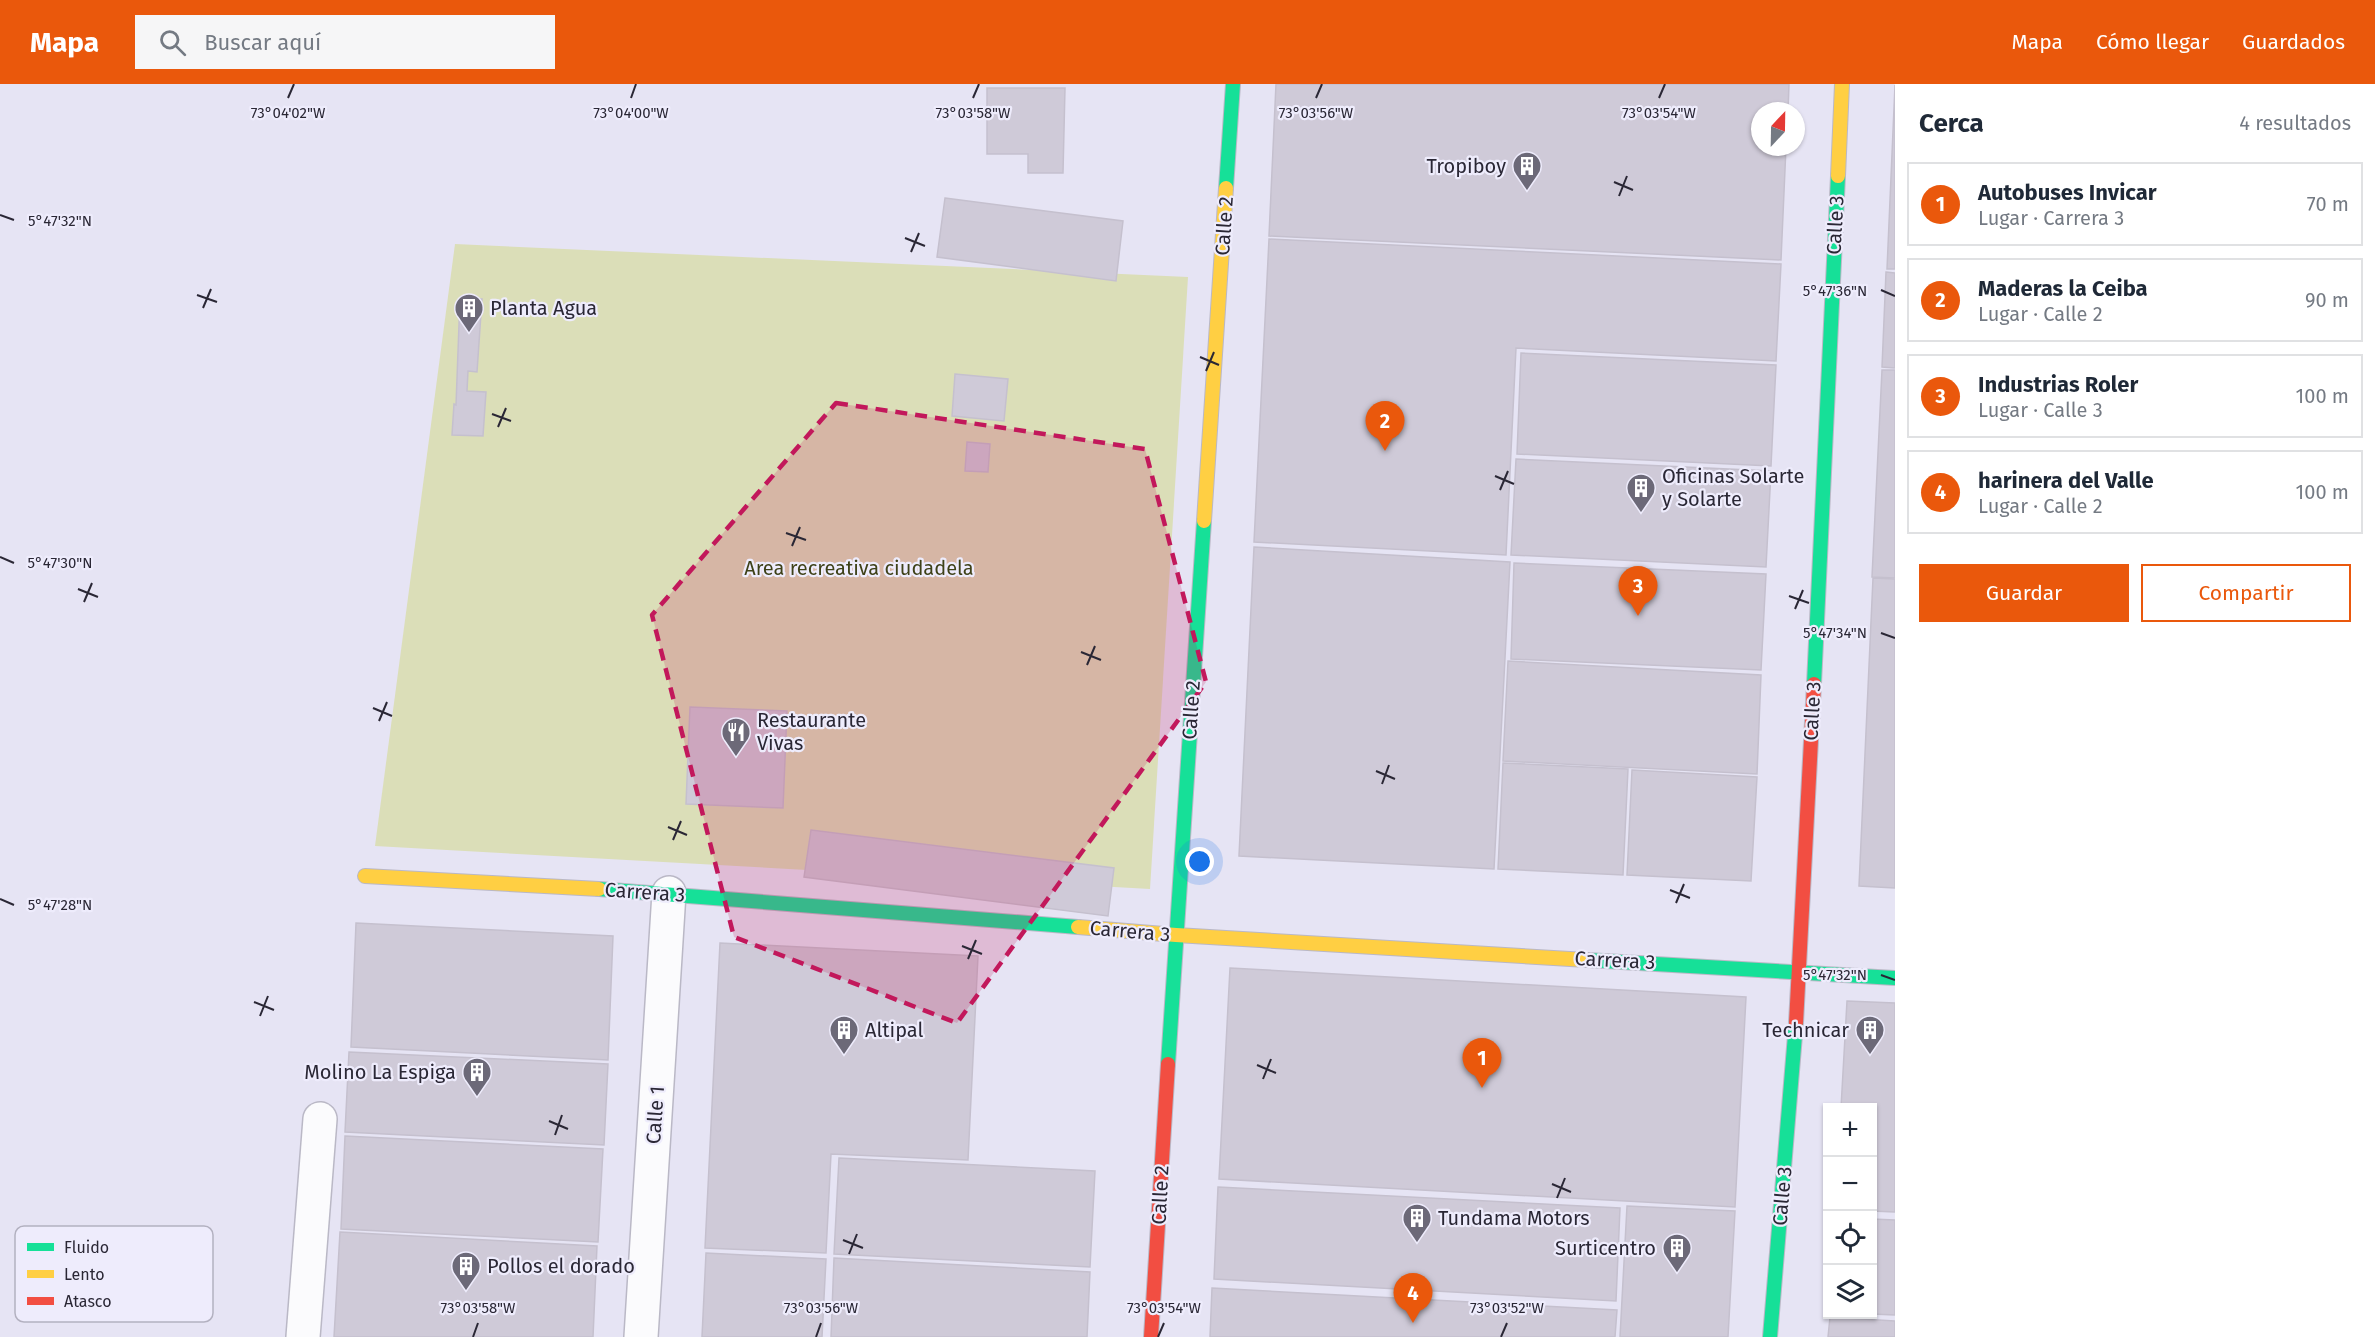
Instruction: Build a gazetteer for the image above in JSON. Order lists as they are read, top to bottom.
{
  "streets": {
    "street": [
      "Calle 3",
      "Calle 2",
      "Carrera 3",
      "Calle 1"
    ]
  },
  "crossings": [
    ["Calle 3", "Carrera 3"],
    ["Calle 2", "Carrera 3"],
    ["Carrera 3", "Calle 1"]
  ],
  "parks": ["Area recreativa ciudadela"],
  "places": {
    "building": [
      "Tropiboy",
      "Planta Agua",
      "Oficinas Solarte y Solarte",
      "Altipal",
      "Technicar",
      "Molino La Espiga",
      "Tundama Motors",
      "Surticentro",
      "Pollos el dorado"
    ],
    "restaurant": ["Restaurante Vivas"]
  },
  "legend": ["Fluido", "Lento", "Atasco"],
  "north": "top",
  "page": {
    "header": "Mapa",
    "search": "Buscar aquí",
    "nav": ["Mapa", "Cómo llegar", "Guardados"],
    "heading": ["Cerca", "4 resultados"],
    "list": [
      {
        "mark": "1",
        "name": "Autobuses Invicar",
        "note": "Lugar · Carrera 3",
        "value": "70 m"
      },
      {
        "mark": "2",
        "name": "Maderas la Ceiba",
        "note": "Lugar · Calle 2",
        "value": "90 m"
      },
      {
        "mark": "3",
        "name": "Industrias Roler",
        "note": "Lugar · Calle 3",
        "value": "100 m"
      },
      {
        "mark": "4",
        "name": "harinera del Valle",
        "note": "Lugar · Calle 2",
        "value": "100 m"
      }
    ],
    "pins": [
      "2",
      "3",
      "1",
      "4"
    ],
    "buttons": ["Guardar", "Compartir"],
    "map_buttons": ["+", "−"]
  },
  "coordinates": [
    "73°04'02\"W",
    "73°04'00\"W",
    "73°03'58\"W",
    "73°03'56\"W",
    "73°03'54\"W",
    "5°47'32\"N",
    "5°47'36\"N",
    "5°47'30\"N",
    "5°47'34\"N",
    "5°47'28\"N",
    "73°03'52\"W"
  ]
}
